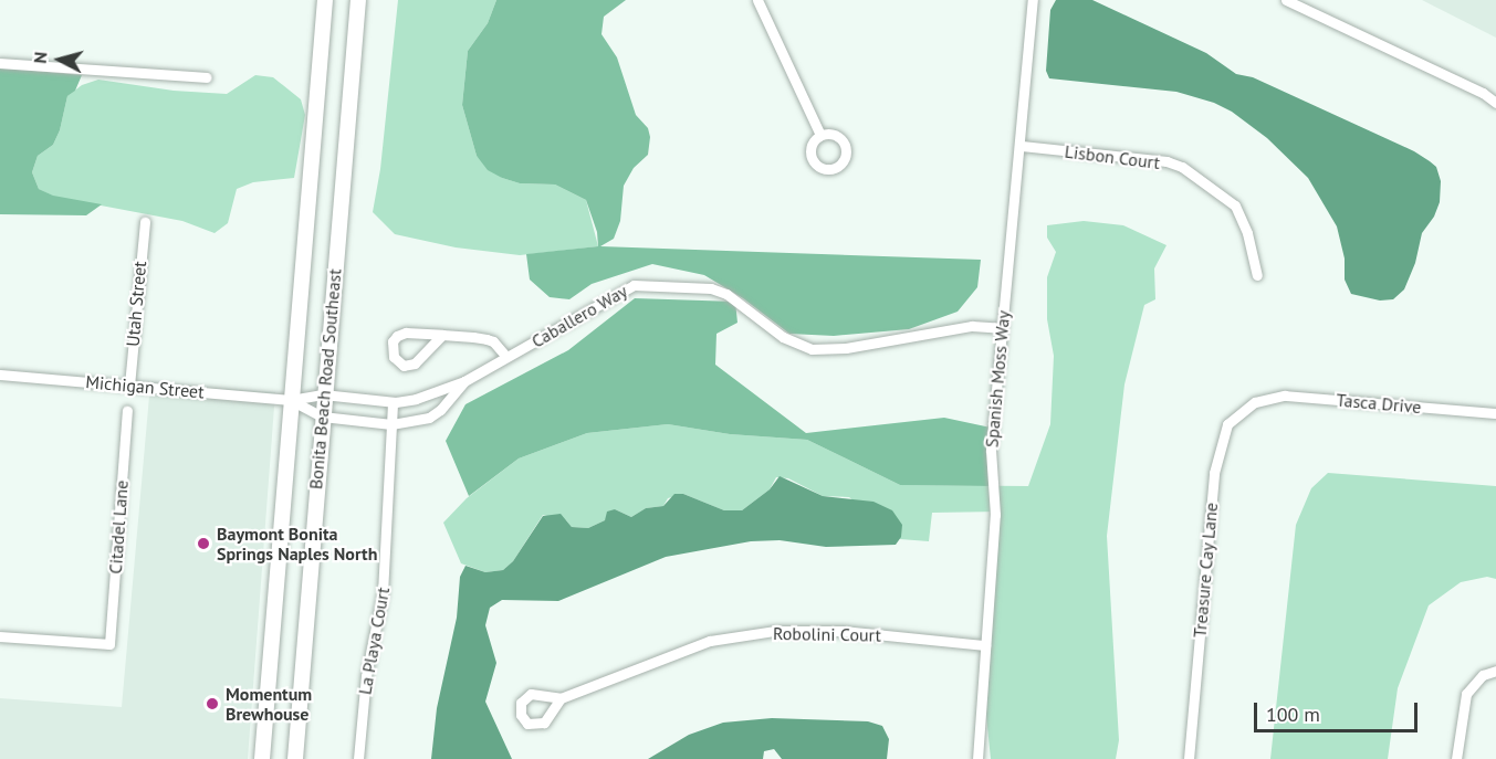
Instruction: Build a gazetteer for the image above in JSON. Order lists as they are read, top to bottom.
{
  "streets": {
    "main road": ["Bonita Beach Road Southeast"],
    "street": [
      "Lisbon Court",
      "Utah Street",
      "Caballero Way",
      "Spanish Moss Way",
      "Michigan Street",
      "Tasca Drive",
      "Citadel Lane",
      "Treasure Cay Lane",
      "Robolini Court",
      "La Playa Court"
    ]
  },
  "crossings": [
    ["Lisbon Court", "Spanish Moss Way"],
    ["Utah Street", "Michigan Street"],
    ["Caballero Way", "Bonita Beach Road Southeast"],
    ["Caballero Way", "Spanish Moss Way"],
    ["Caballero Way", "Michigan Street"],
    ["Caballero Way", "La Playa Court"],
    ["Bonita Beach Road Southeast", "Michigan Street"],
    ["Spanish Moss Way", "Robolini Court"],
    ["Tasca Drive", "Treasure Cay Lane"]
  ],
  "places": ["Baymont Bonita Springs Naples North", "Momentum Brewhouse"],
  "scale_bar": "100 m",
  "north": "left"
}
